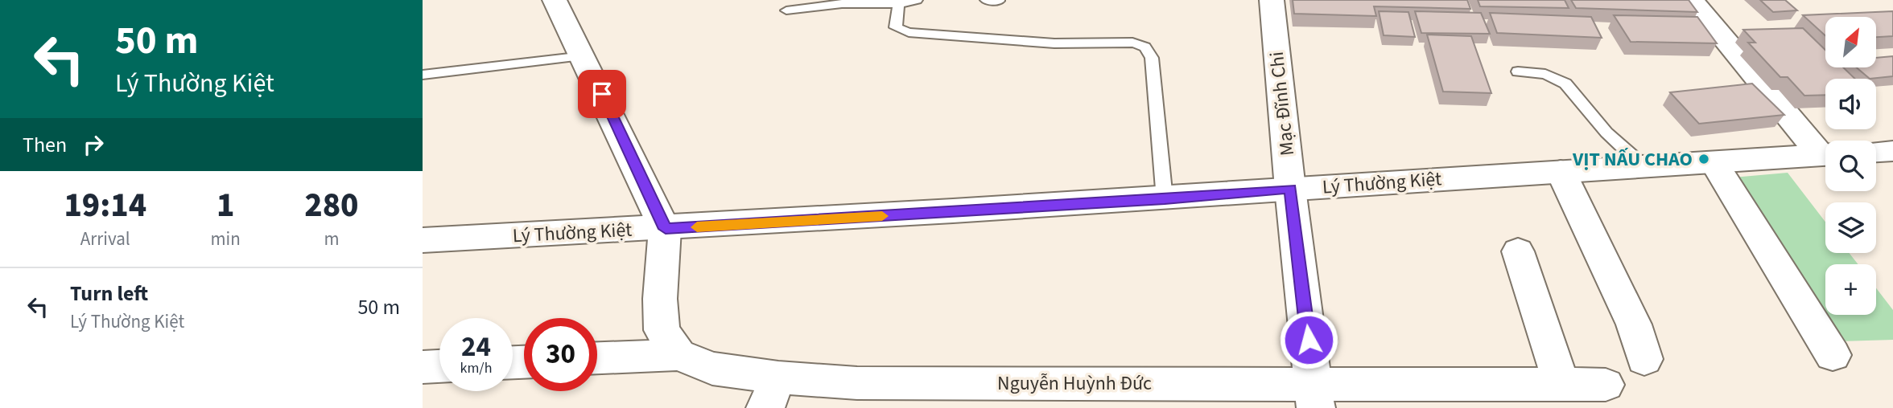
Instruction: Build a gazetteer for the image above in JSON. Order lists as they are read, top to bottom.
{
  "streets": {
    "street": ["Mạc Đĩnh Chi", "Lý Thường Kiệt", "Nguyễn Huỳnh Đức"]
  },
  "crossings": [
    ["Mạc Đĩnh Chi", "Lý Thường Kiệt"],
    ["Mạc Đĩnh Chi", "Nguyễn Huỳnh Đức"]
  ],
  "places": ["VỊT NẤU CHAO"],
  "north": "top right",
  "page": {
    "turn": ["50 m", "Lý Thường Kiệt"],
    "map_buttons": "+",
    "then": "Then",
    "eta": [
      "19:14",
      "Arrival",
      "1",
      "min",
      "280",
      "m"
    ],
    "list": [
      {
        "name": "Turn left",
        "note": "Lý Thường Kiệt",
        "value": "50 m"
      }
    ],
    "speed": "24 km/h",
    "limit": "30"
  }
}
